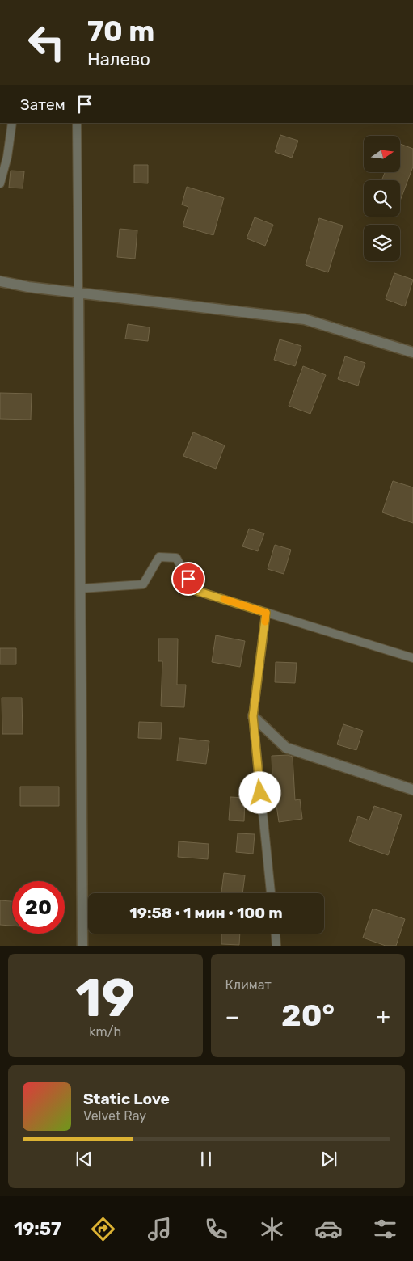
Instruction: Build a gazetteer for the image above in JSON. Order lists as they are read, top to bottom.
{
  "north": "right",
  "page": {
    "turn": ["70 m", "Налево"],
    "then": "Затем",
    "limit": "20",
    "trip": "19:58 · 1 мин · 100 m",
    "tile": [
      ["19", "km/h"],
      "Климат"
    ],
    "heat": ["−", "20°", "+"],
    "song": ["Static Love", "Velvet Ray"],
    "tabs": "19:57"
  }
}
